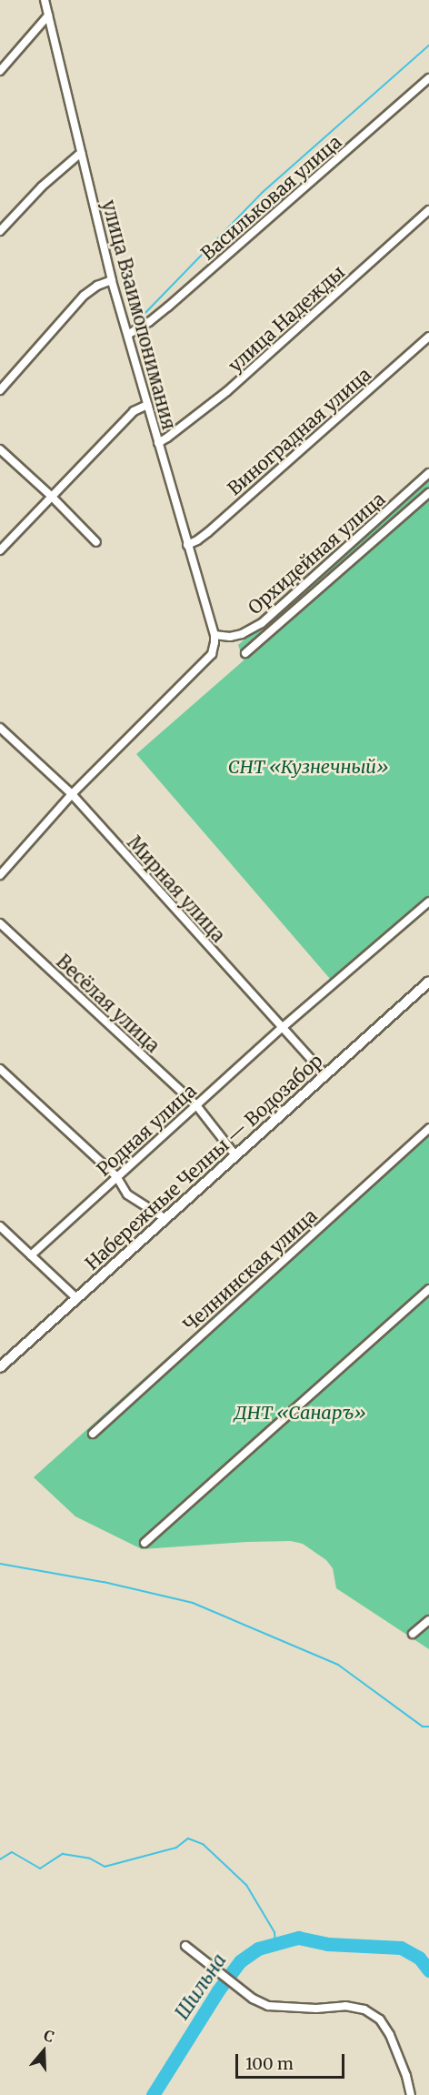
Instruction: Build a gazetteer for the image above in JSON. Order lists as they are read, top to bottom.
{
  "streets": {
    "main road": ["Набережные Челны — Водозабор"],
    "street": [
      "Васильковая улица",
      "улица Взаимопонимания",
      "улица Надежды",
      "Виноградная улица",
      "Орхидейная улица",
      "Мирная улица",
      "Весёлая улица",
      "Родная улица",
      "Челнинская улица"
    ]
  },
  "crossings": [
    ["Васильковая улица", "улица Взаимопонимания"],
    ["улица Взаимопонимания", "улица Надежды"],
    ["улица Взаимопонимания", "Виноградная улица"],
    ["улица Взаимопонимания", "Орхидейная улица"],
    ["Мирная улица", "Родная улица"],
    ["Мирная улица", "Набережные Челны — Водозабор"],
    ["Весёлая улица", "Родная улица"],
    ["Весёлая улица", "Набережные Челны — Водозабор"]
  ],
  "water": ["Шильна"],
  "parks": ["СНТ «Кузнечный»", "ДНТ «Санаръ»"],
  "scale_bar": "100 m",
  "north": "top"
}
